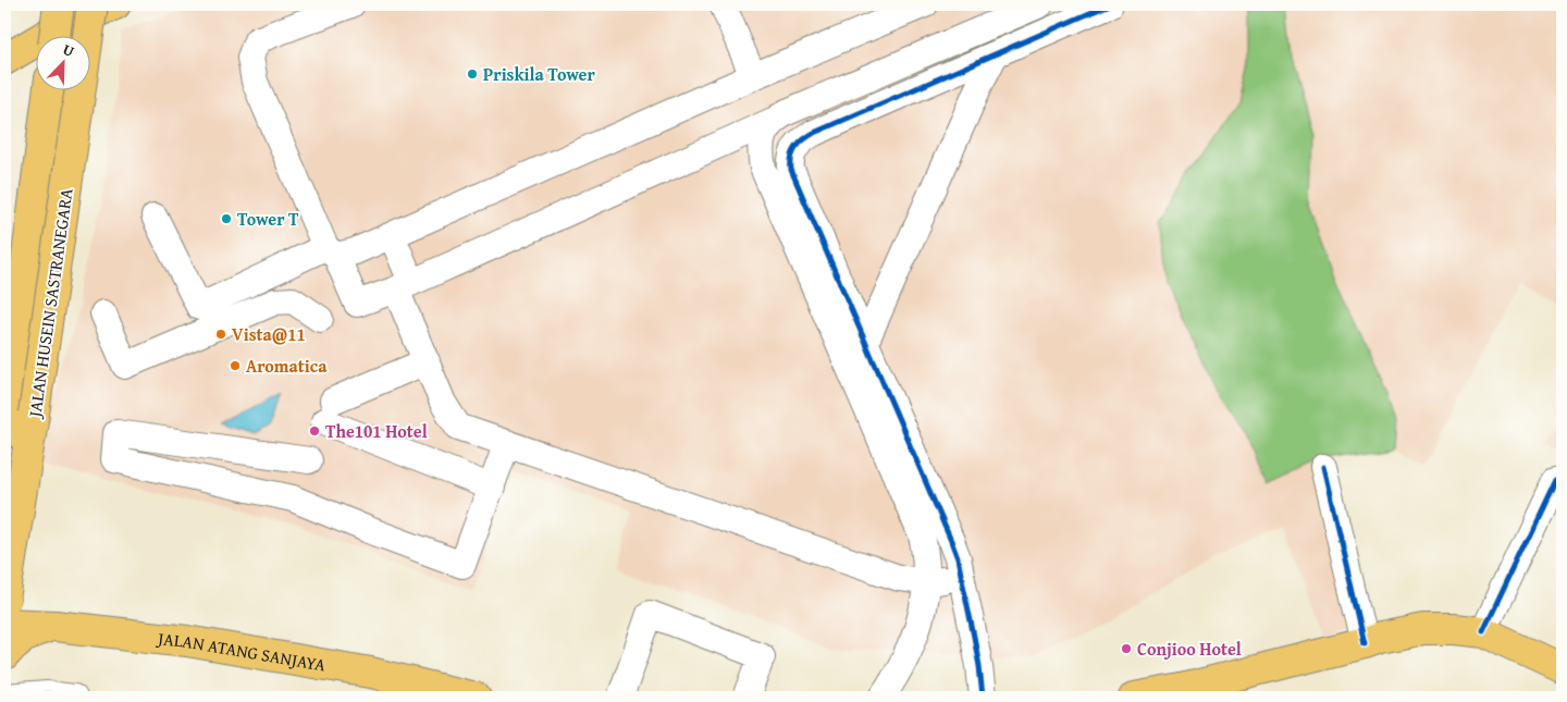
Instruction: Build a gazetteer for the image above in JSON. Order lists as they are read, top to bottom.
{
  "streets": {
    "main road": ["JALAN HUSEIN SASTRANEGARA", "JALAN ATANG SANJAYA"]
  },
  "places": [
    "Priskila Tower",
    "Tower T",
    "Vista@11",
    "Aromatica",
    "The101 Hotel",
    "Conjioo Hotel"
  ],
  "north": "top right"
}
